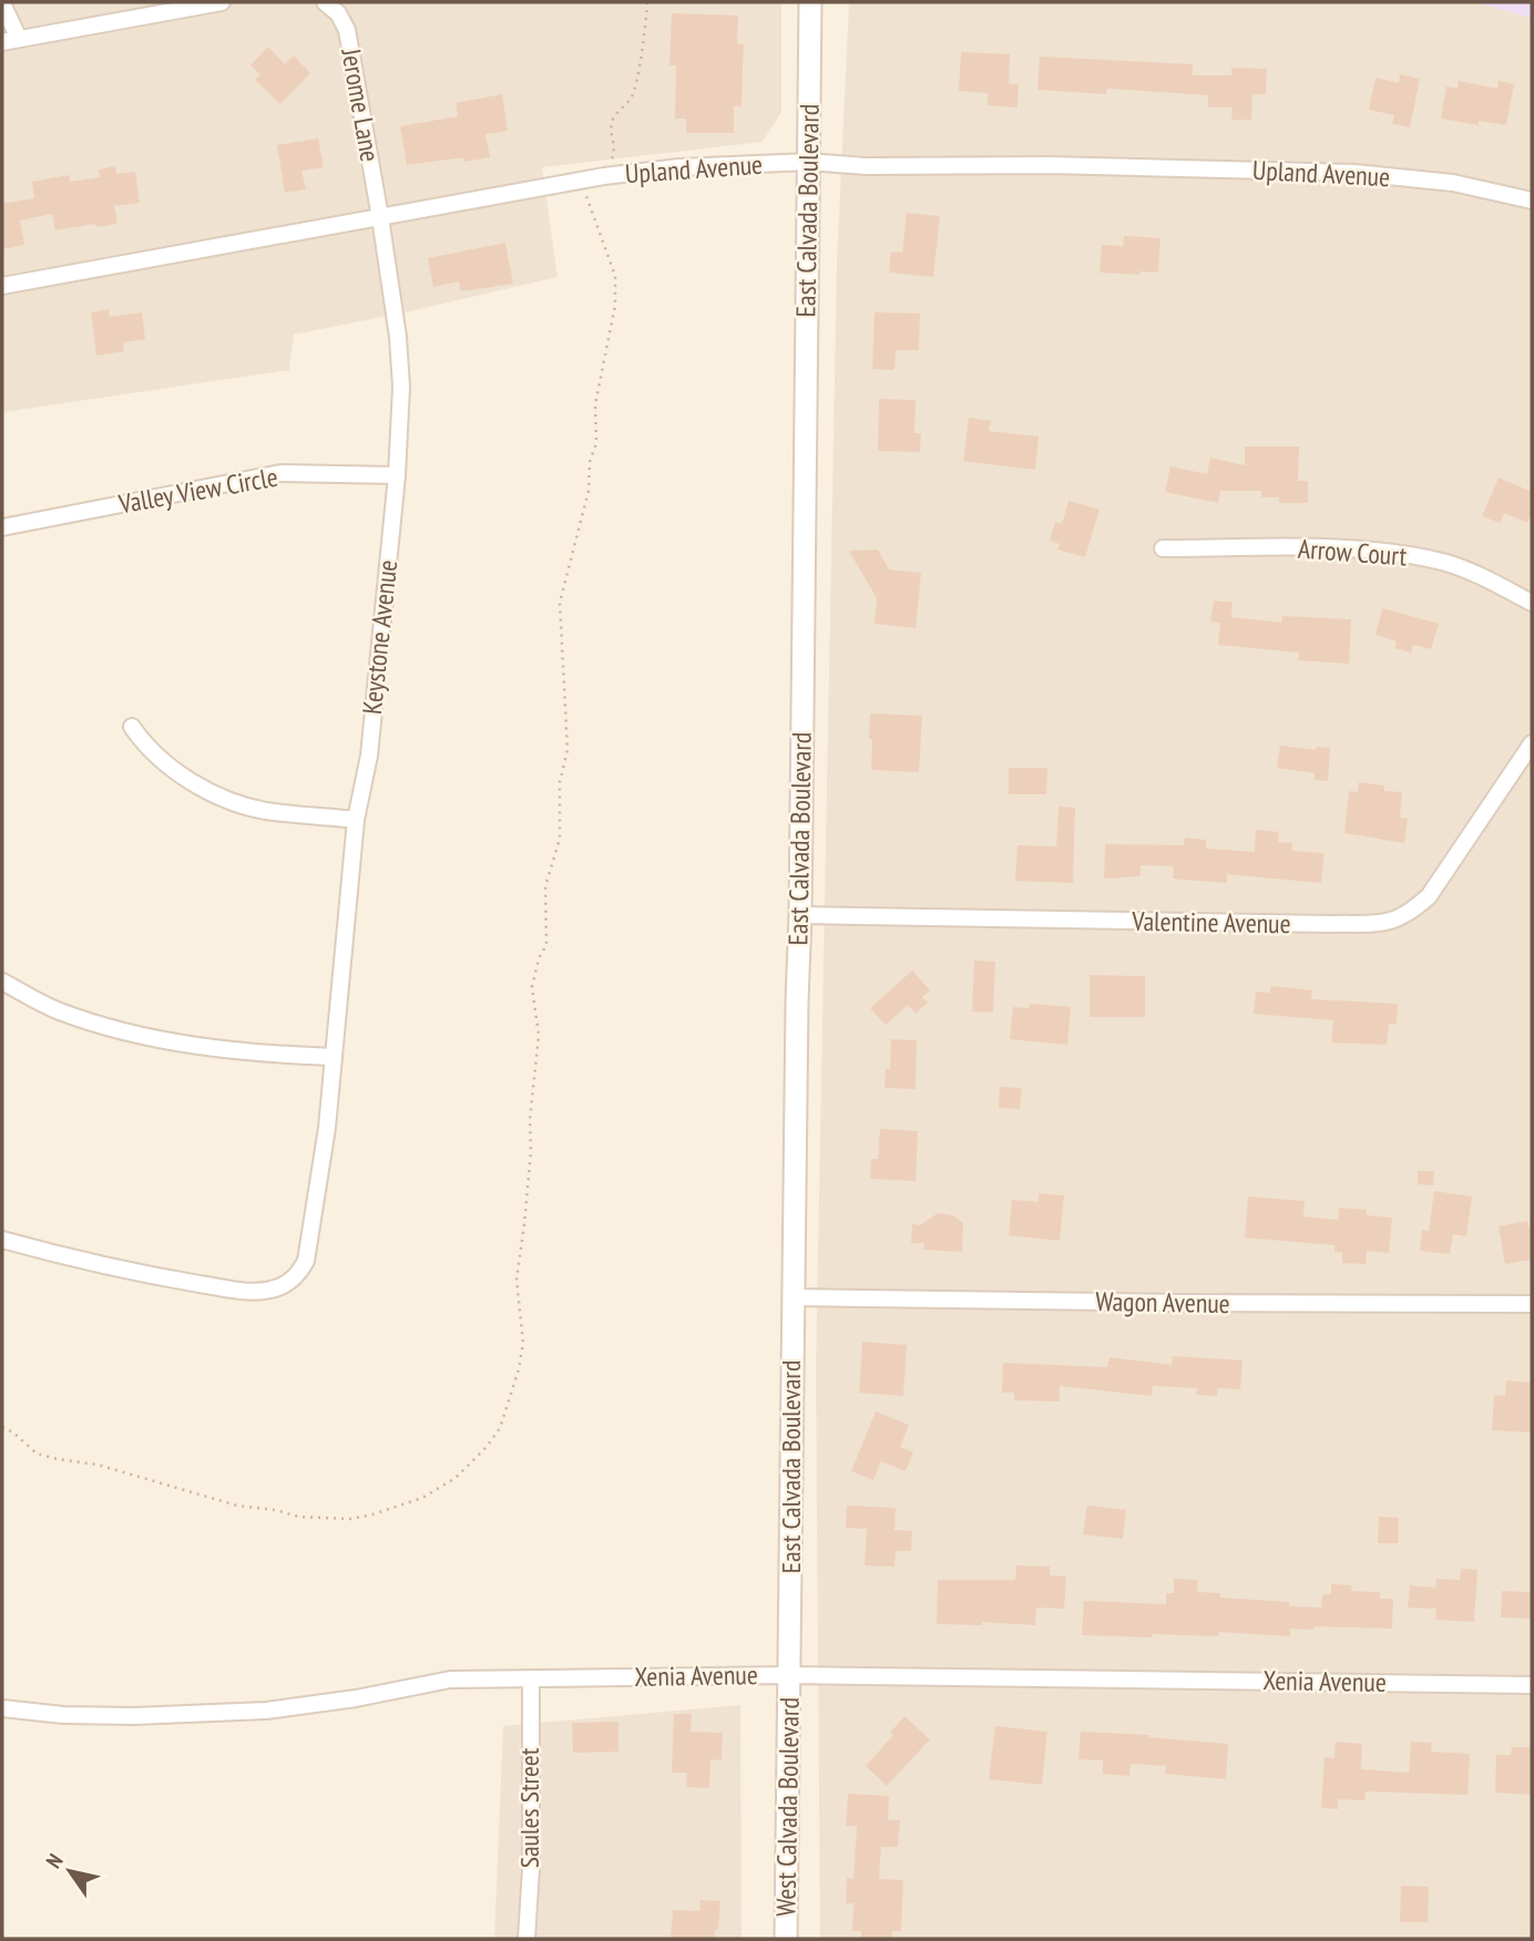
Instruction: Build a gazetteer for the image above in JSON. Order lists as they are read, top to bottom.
{
  "streets": {
    "main road": ["East Calvada Boulevard", "West Calvada Boulevard"],
    "street": [
      "Jerome Lane",
      "Upland Avenue",
      "Valley View Circle",
      "Arrow Court",
      "Keystone Avenue",
      "Valentine Avenue",
      "Wagon Avenue",
      "Xenia Avenue",
      "Saules Street"
    ]
  },
  "crossings": [
    ["Jerome Lane", "Upland Avenue"],
    ["Jerome Lane", "Keystone Avenue"],
    ["Upland Avenue", "East Calvada Boulevard"],
    ["Upland Avenue", "Keystone Avenue"],
    ["East Calvada Boulevard", "Valentine Avenue"],
    ["East Calvada Boulevard", "Wagon Avenue"],
    ["East Calvada Boulevard", "Xenia Avenue"],
    ["East Calvada Boulevard", "West Calvada Boulevard"],
    ["Valley View Circle", "Keystone Avenue"],
    ["Xenia Avenue", "West Calvada Boulevard"],
    ["Xenia Avenue", "Saules Street"]
  ],
  "north": "top left"
}
